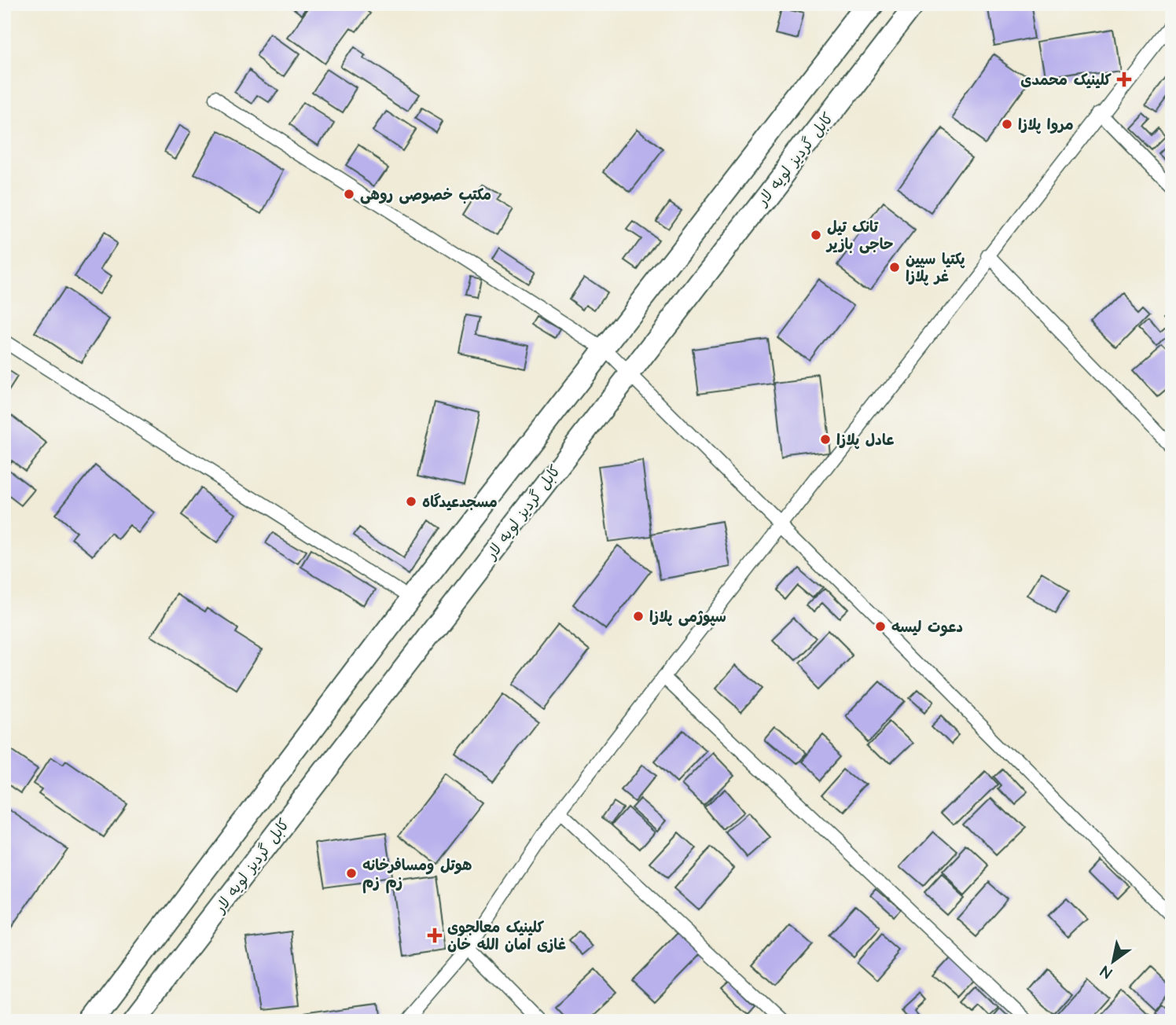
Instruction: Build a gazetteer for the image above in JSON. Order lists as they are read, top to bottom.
{
  "streets": {
    "highway": ["کابل گردیز لویه لار"]
  },
  "places": {
    "health": ["کلینیک محمدی", "کلینیک معالجوی غازی امان الله خان"],
    "other": [
      "مروا پلازا",
      "مکتب خصوصی روهی",
      "تانک تیل حاجی بازیر",
      "پکتیا سپین غر پلازا",
      "عادل پلازا",
      "مسجدعیدگاه",
      "سپوژمی پلازا",
      "دعوت لیسه",
      "هوتل ومسافرخانه زم زم"
    ]
  },
  "north": "bottom left"
}
